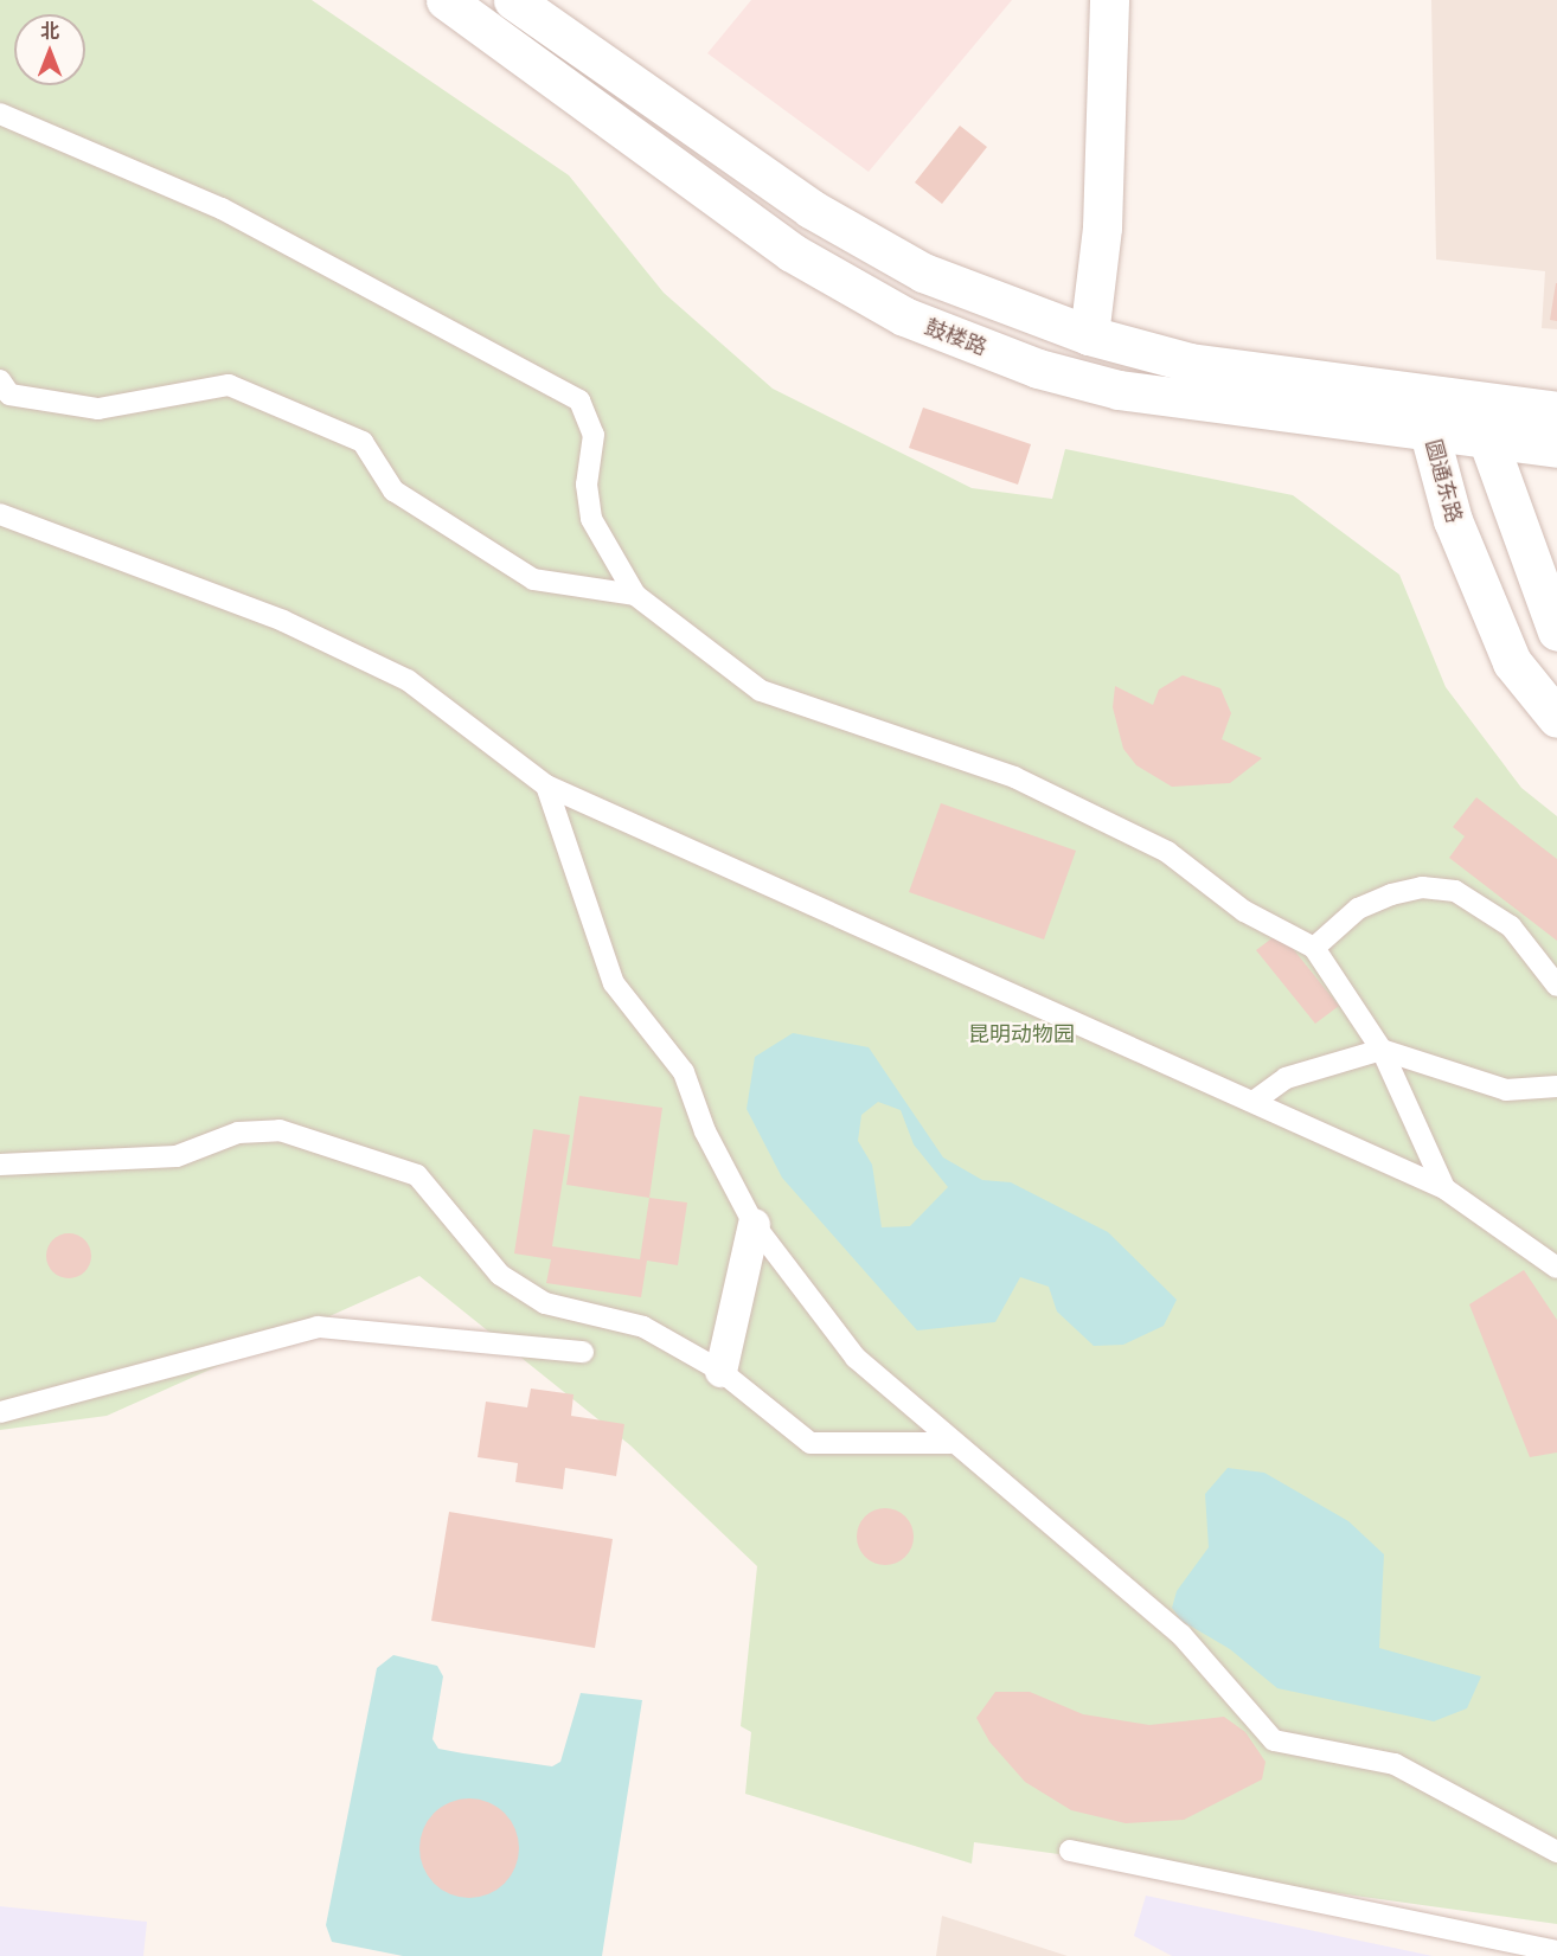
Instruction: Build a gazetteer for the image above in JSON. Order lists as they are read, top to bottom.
{
  "streets": {
    "main road": ["鼓楼路", "圆通东路"]
  },
  "crossings": [
    ["鼓楼路", "圆通东路"]
  ],
  "parks": ["昆明动物园"],
  "north": "top"
}
